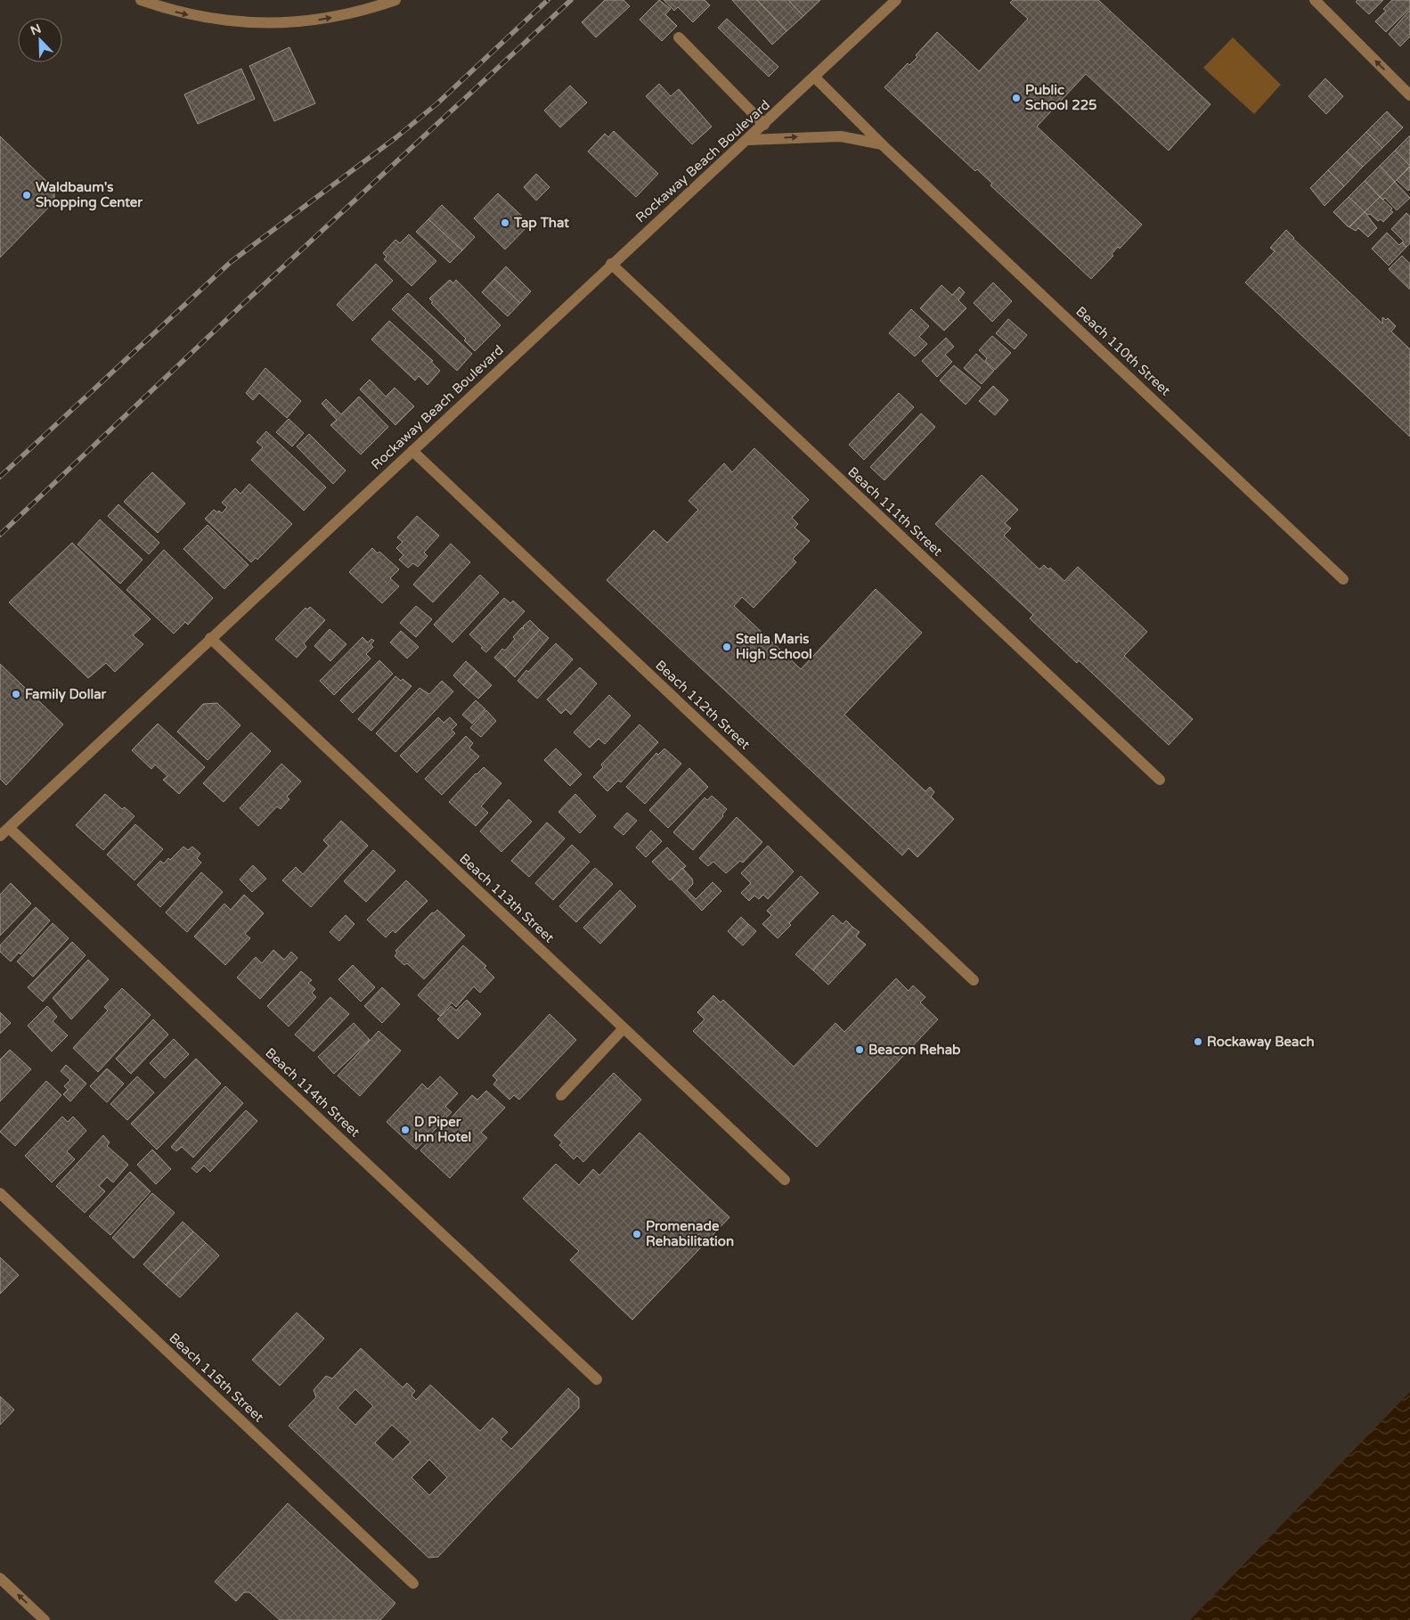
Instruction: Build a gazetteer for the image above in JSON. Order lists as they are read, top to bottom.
{
  "streets": {
    "street": [
      "Rockaway Beach Boulevard",
      "Beach 110th Street",
      "Beach 111th Street",
      "Beach 112th Street",
      "Beach 113th Street",
      "Beach 114th Street",
      "Beach 115th Street"
    ]
  },
  "crossings": [
    ["Rockaway Beach Boulevard", "Beach 110th Street"],
    ["Rockaway Beach Boulevard", "Beach 111th Street"],
    ["Rockaway Beach Boulevard", "Beach 112th Street"],
    ["Rockaway Beach Boulevard", "Beach 113th Street"],
    ["Rockaway Beach Boulevard", "Beach 114th Street"]
  ],
  "places": [
    "Public School 225",
    "Waldbaum's Shopping Center",
    "Tap That",
    "Stella Maris High School",
    "Family Dollar",
    "Rockaway Beach",
    "Beacon Rehab",
    "D Piper Inn Hotel",
    "Promenade Rehabilitation"
  ],
  "north": "top left"
}
